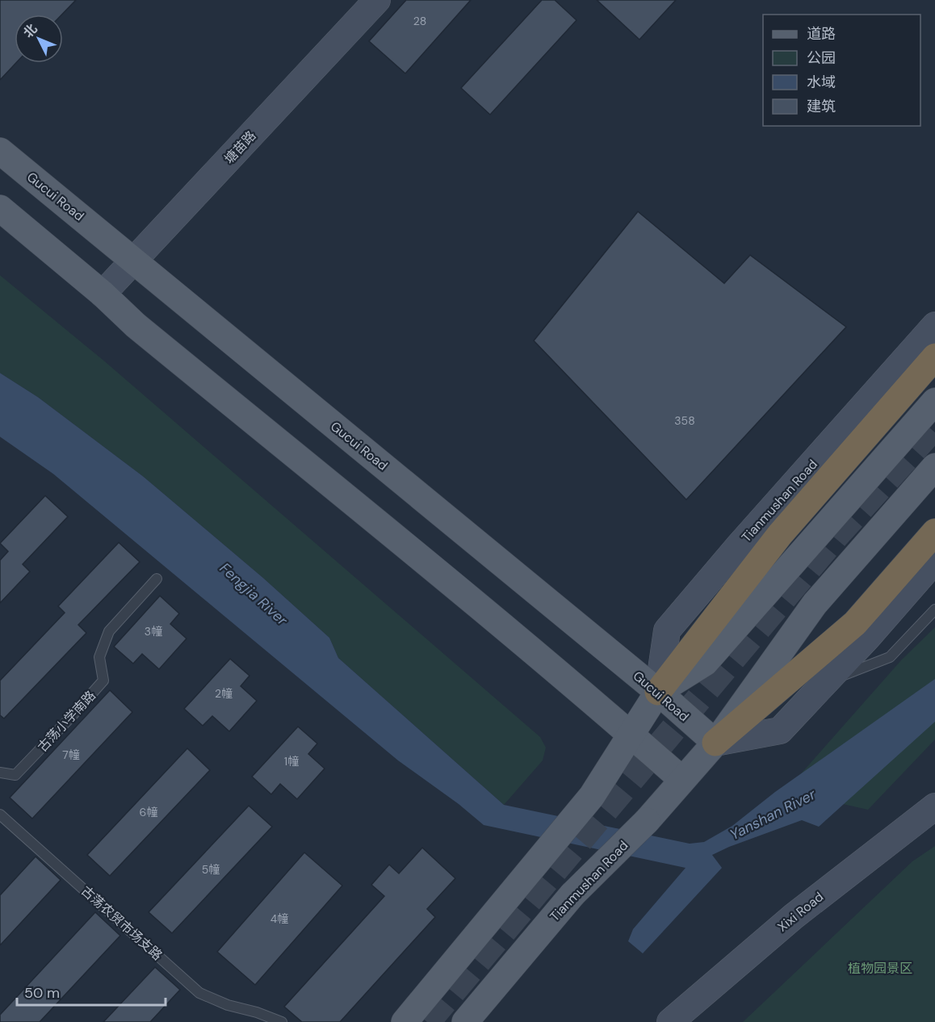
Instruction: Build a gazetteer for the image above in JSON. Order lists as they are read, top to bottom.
{
  "streets": {
    "main road": [
      "塘苗路",
      "Gucui Road",
      "Tianmushan Road",
      "Xixi Road"
    ],
    "lane": ["古荡小学南路", "古荡农贸市场支路"]
  },
  "crossings": [
    ["塘苗路", "Gucui Road"],
    ["Gucui Road", "Tianmushan Road"]
  ],
  "water": ["Fengjia River", "Yanshan River"],
  "parks": ["植物园景区"],
  "house_numbers": [
    "28",
    "358",
    "3幢",
    "2幢",
    "7幢",
    "1幢",
    "6幢",
    "5幢",
    "4幢"
  ],
  "legend": [
    "道路",
    "公园",
    "水域",
    "建筑"
  ],
  "scale_bar": "50 m",
  "north": "top left"
}
